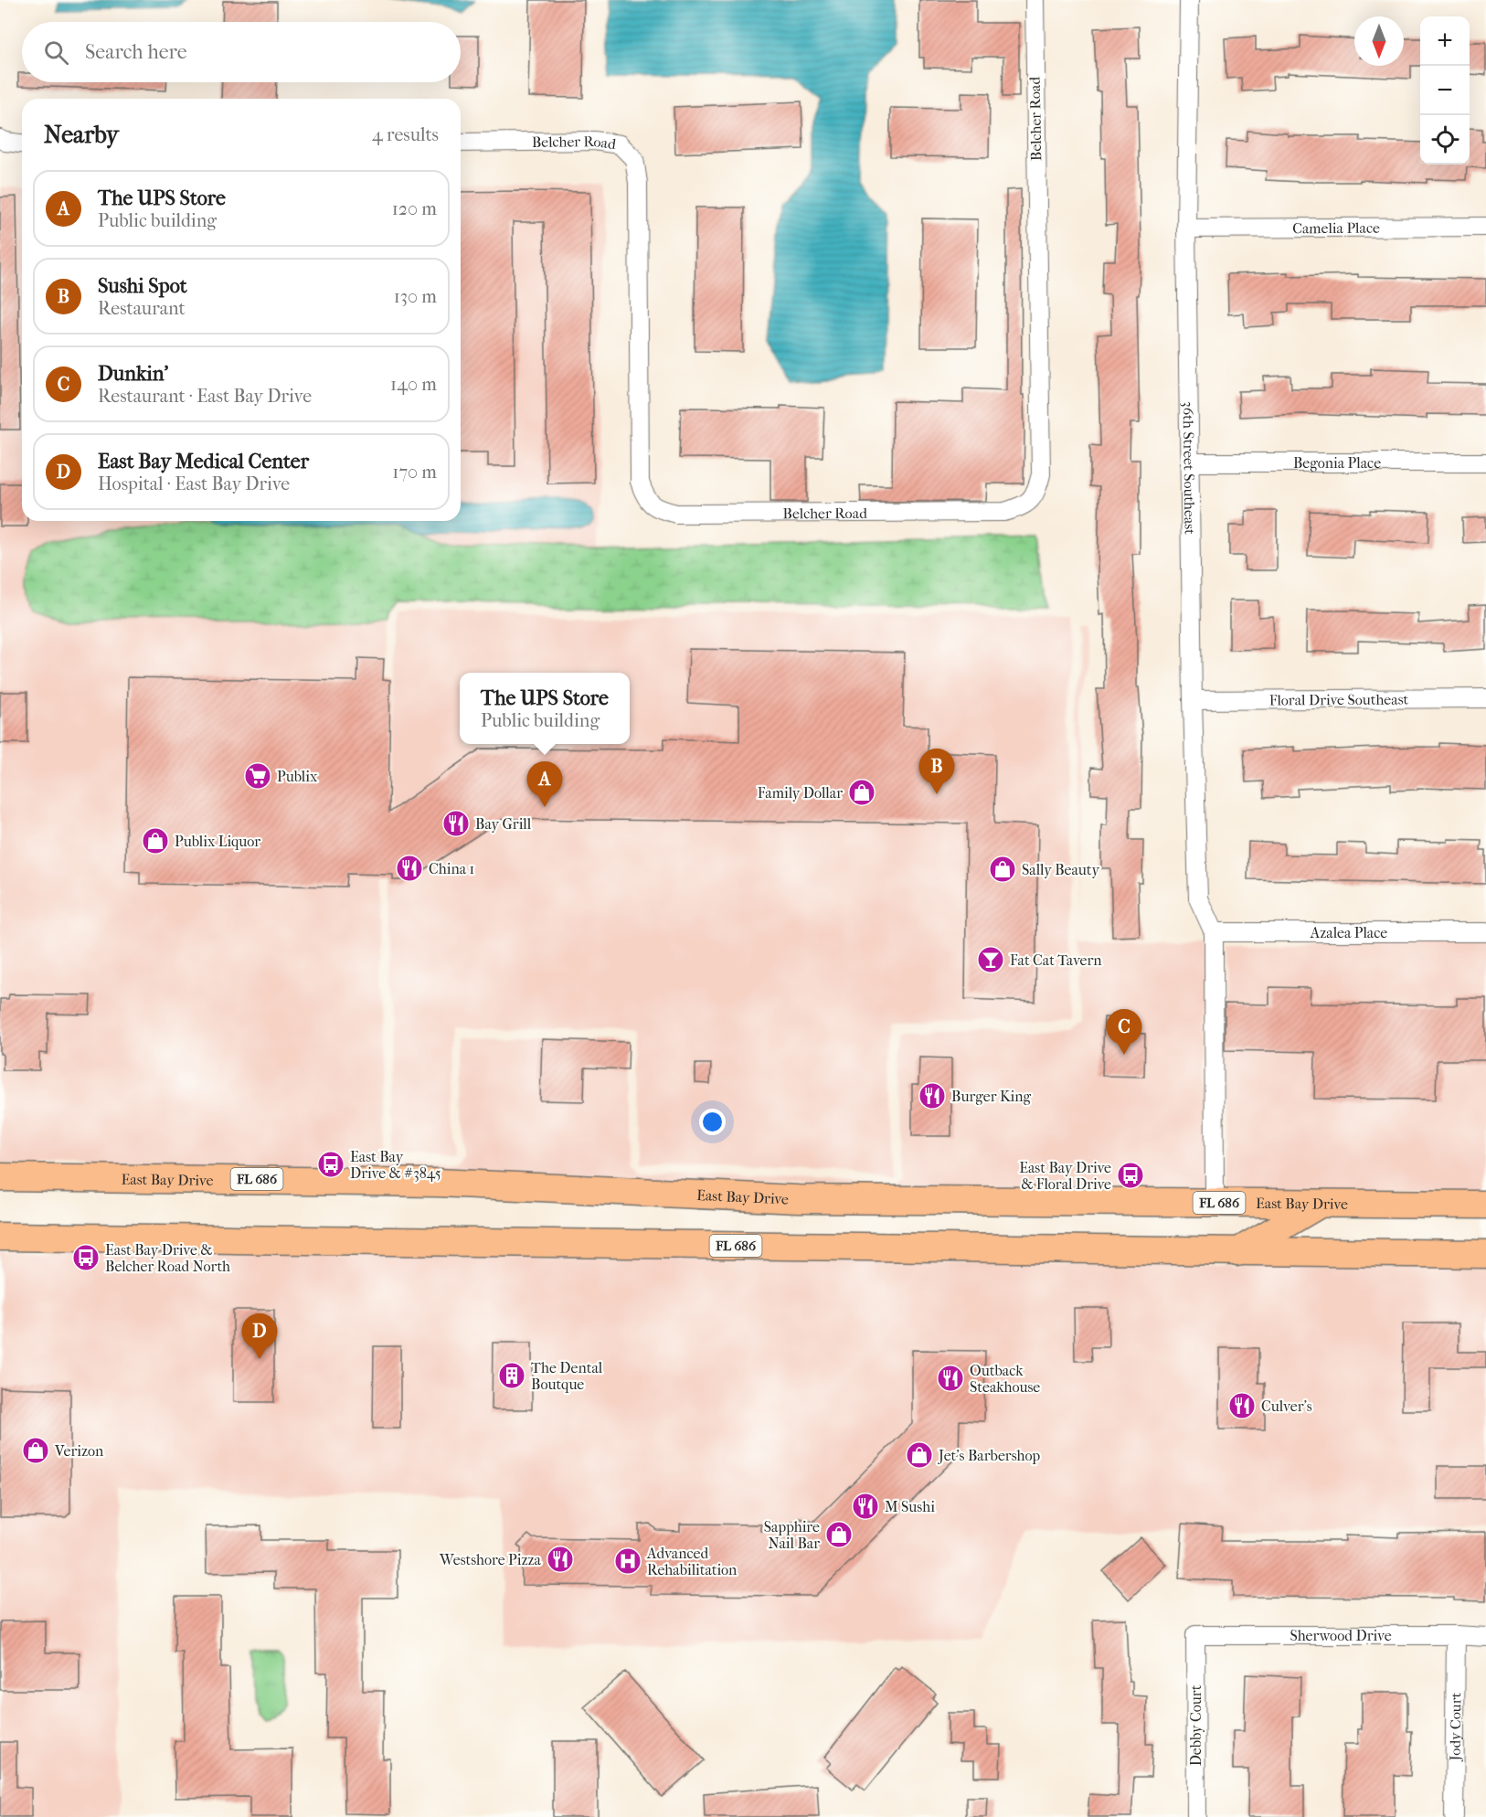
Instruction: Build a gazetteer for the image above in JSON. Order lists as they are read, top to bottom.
{
  "streets": {
    "main road": ["East Bay Drive", "FL 686"],
    "street": [
      "Belcher Road",
      "Camelia Place",
      "Begonia Place",
      "36th Street Southeast",
      "Floral Drive Southeast",
      "Azalea Place",
      "Sherwood Drive",
      "Debby Court",
      "Jody Court"
    ]
  },
  "crossings": [
    ["Camelia Place", "36th Street Southeast"],
    ["Begonia Place", "36th Street Southeast"],
    ["36th Street Southeast", "Floral Drive Southeast"],
    ["36th Street Southeast", "Azalea Place"],
    ["Sherwood Drive", "Debby Court"],
    ["Sherwood Drive", "Jody Court"]
  ],
  "places": {
    "supermarket": ["Publix"],
    "shop": [
      "Family Dollar",
      "Publix Liquor",
      "Sally Beauty",
      "Verizon",
      "Jet's Barbershop",
      "Sapphire Nail Bar"
    ],
    "restaurant": [
      "Bay Grill",
      "China 1",
      "Burger King",
      "Outback Steakhouse",
      "Culver's",
      "M Sushi",
      "Westshore Pizza"
    ],
    "bar": ["Fat Cat Tavern"],
    "bus stop": ["East Bay Drive & #3845", "East Bay Drive & Floral Drive", "East Bay Drive & Belcher Road North"],
    "building": ["The Dental Boutque"],
    "hospital": ["Advanced Rehabilitation"]
  },
  "north": "bottom",
  "page": {
    "map_buttons": ["+", "−"],
    "search": "Search here",
    "heading": ["Nearby", "4 results"],
    "list": [
      {
        "mark": "A",
        "name": "The UPS Store",
        "note": "Public building",
        "value": "120 m"
      },
      {
        "mark": "B",
        "name": "Sushi Spot",
        "note": "Restaurant",
        "value": "130 m"
      },
      {
        "mark": "C",
        "name": "Dunkin'",
        "note": "Restaurant · East Bay Drive",
        "value": "140 m"
      },
      {
        "mark": "D",
        "name": "East Bay Medical Center",
        "note": "Hospital · East Bay Drive",
        "value": "170 m"
      }
    ],
    "popup": ["The UPS Store", "Public building"],
    "pins": [
      "B",
      "A",
      "C",
      "D"
    ]
  }
}
